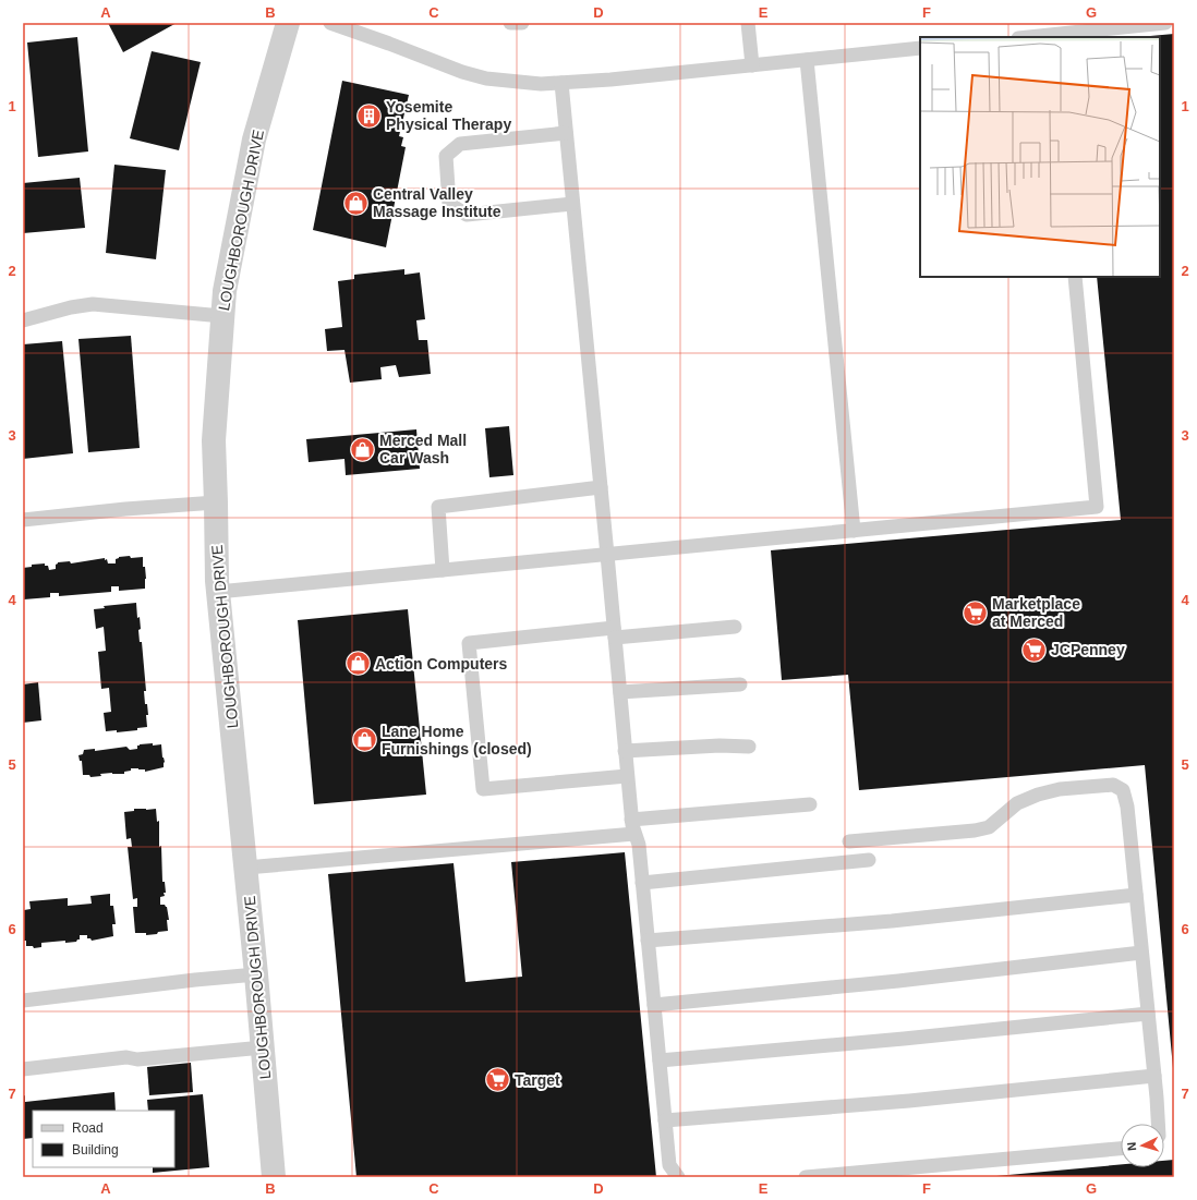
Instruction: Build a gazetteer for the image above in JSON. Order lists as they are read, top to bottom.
{
  "streets": {
    "street": ["LOUGHBOROUGH DRIVE"]
  },
  "places": {
    "building": ["Yosemite Physical Therapy"],
    "shop": [
      "Central Valley Massage Institute",
      "Merced Mall Car Wash",
      "Action Computers",
      "Lane Home Furnishings (closed)"
    ],
    "supermarket": ["Marketplace at Merced", "JCPenney", "Target"]
  },
  "legend": ["Road", "Building"],
  "north": "left",
  "grid": {
    "columns": [
      "A",
      "B",
      "C",
      "D",
      "E",
      "F",
      "G"
    ],
    "rows": [
      "1",
      "2",
      "3",
      "4",
      "5",
      "6",
      "7"
    ]
  }
}
